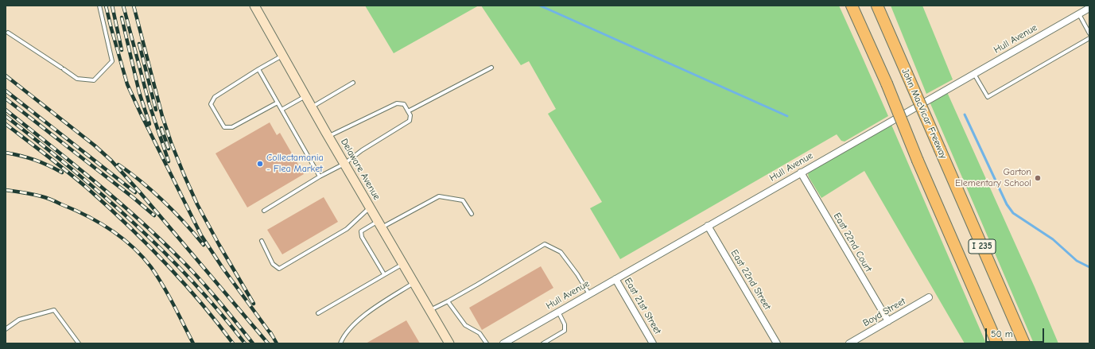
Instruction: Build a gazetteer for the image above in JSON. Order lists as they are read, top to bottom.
{
  "streets": {
    "highway": ["John MacVicar Freeway", "I 235"],
    "main road": ["Delaware Avenue"],
    "street": [
      "Hull Avenue",
      "East 22nd Court",
      "East 22nd Street",
      "East 21st Street",
      "Boyd Street"
    ]
  },
  "crossings": [
    ["Hull Avenue", "East 22nd Court"],
    ["Hull Avenue", "East 22nd Street"],
    ["Hull Avenue", "East 21st Street"],
    ["East 22nd Court", "Boyd Street"]
  ],
  "places": ["Collectamania - Flea Market", "Garton Elementary School"],
  "scale_bar": "50 m"
}
